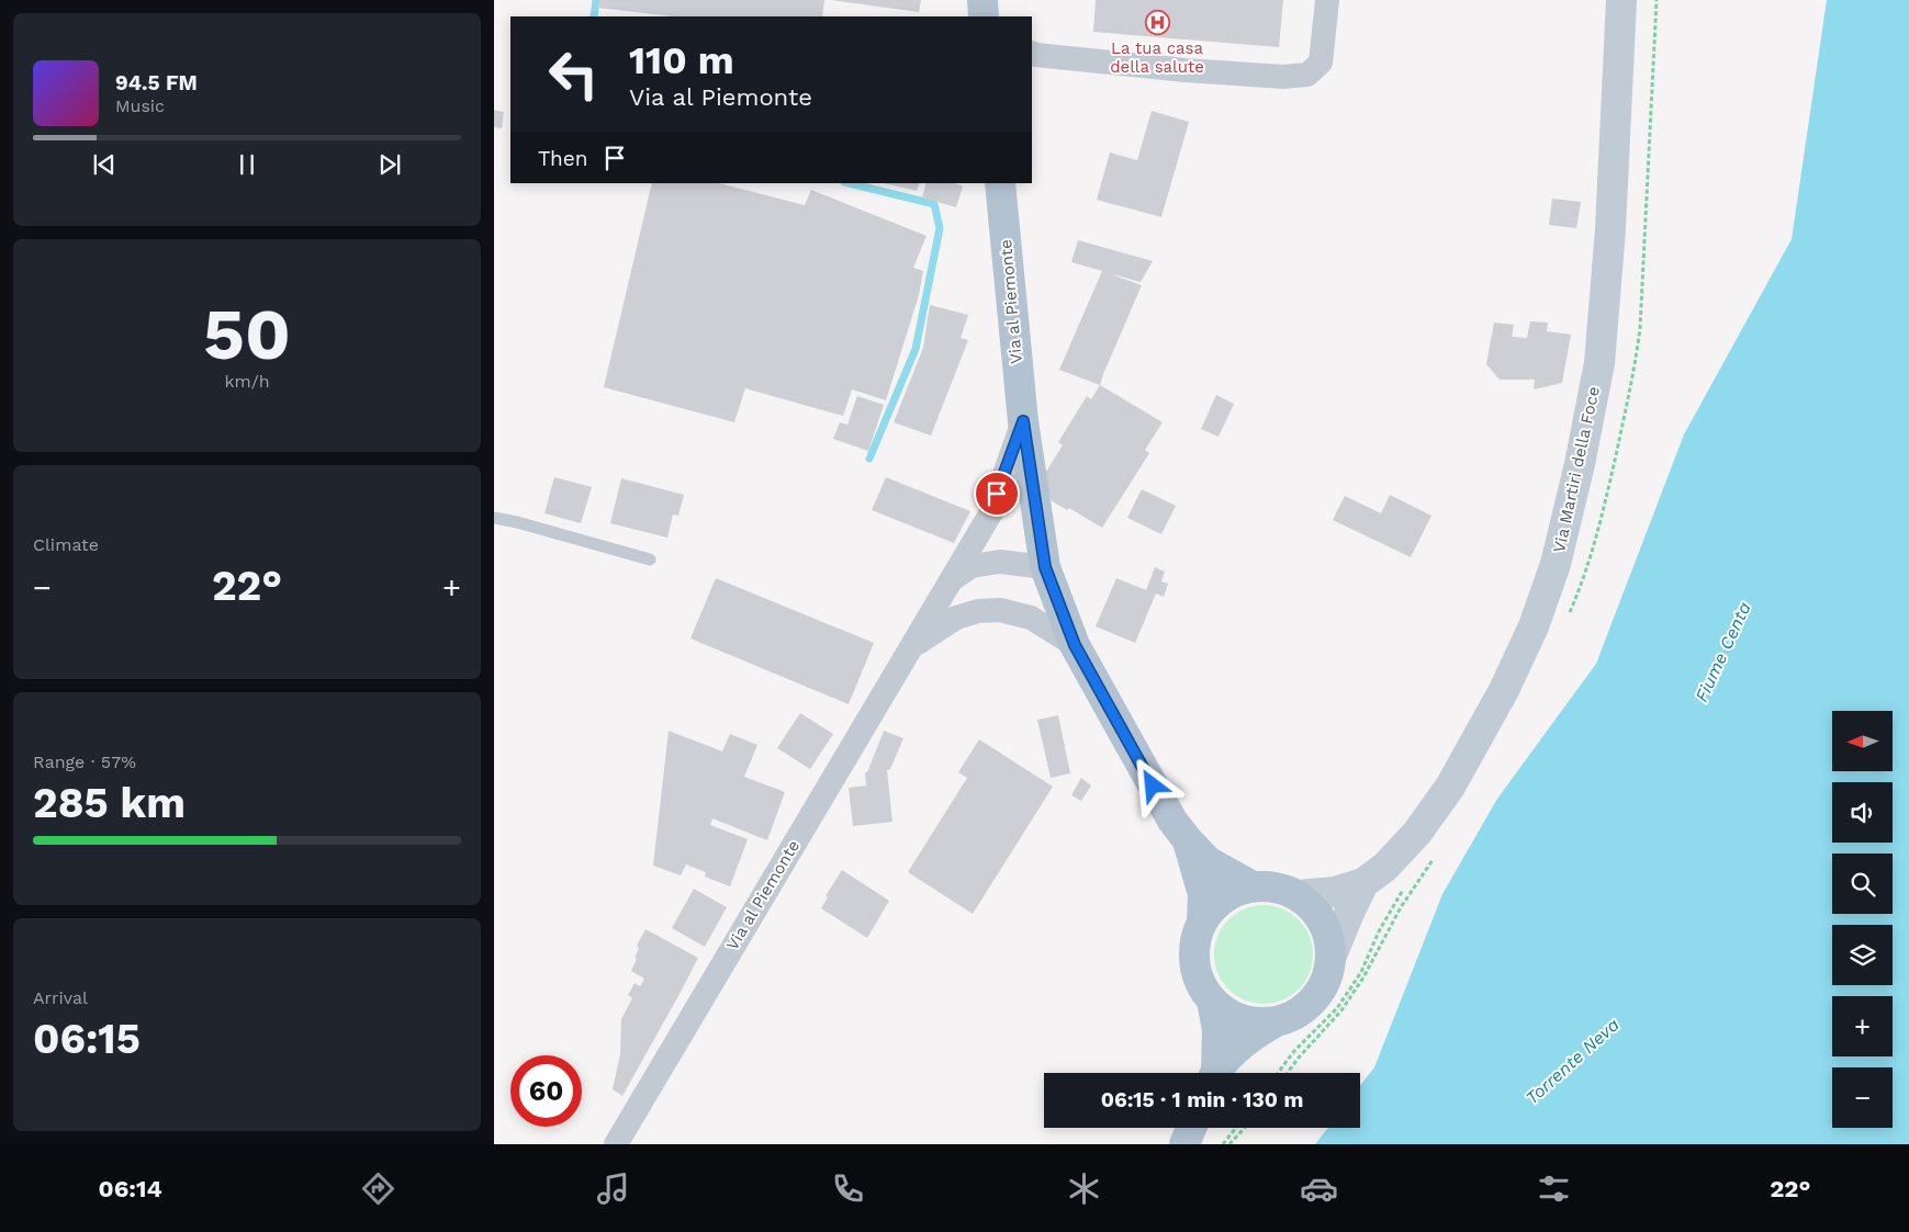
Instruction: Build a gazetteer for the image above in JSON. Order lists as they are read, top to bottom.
{
  "streets": {
    "main road": ["Via al Piemonte", "Via Martiri della Foce"]
  },
  "crossings": [
    ["Via al Piemonte", "Via Martiri della Foce"]
  ],
  "water": ["Fiume Centa", "Torrente Neva"],
  "places": {
    "hospital": ["La tua casa della salute"]
  },
  "north": "left",
  "page": {
    "turn": ["110 m", "Via al Piemonte"],
    "song": ["94.5 FM", "Music"],
    "then": "Then",
    "tile": [
      ["50", "km/h"],
      "Climate",
      ["Range · 57%", "285 km"],
      ["Arrival", "06:15"]
    ],
    "heat": ["−", "22°", "+"],
    "map_buttons": ["+", "−"],
    "limit": "60",
    "trip": "06:15 · 1 min · 130 m",
    "tabs": ["06:14", "22°"]
  }
}
